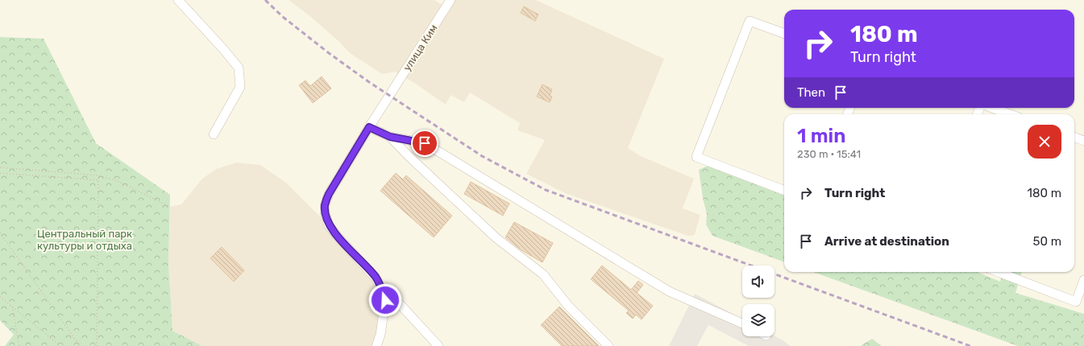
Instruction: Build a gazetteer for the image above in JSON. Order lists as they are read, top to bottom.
{
  "streets": {
    "street": ["улица Ким"]
  },
  "parks": ["Центральный парк культуры и отдыха"],
  "page": {
    "turn": ["180 m", "Turn right"],
    "then": "Then",
    "heading": ["1 min", "230 m · 15:41"],
    "list": [
      {
        "name": "Turn right",
        "value": "180 m"
      },
      {
        "name": "Arrive at destination",
        "value": "50 m"
      }
    ]
  }
}
